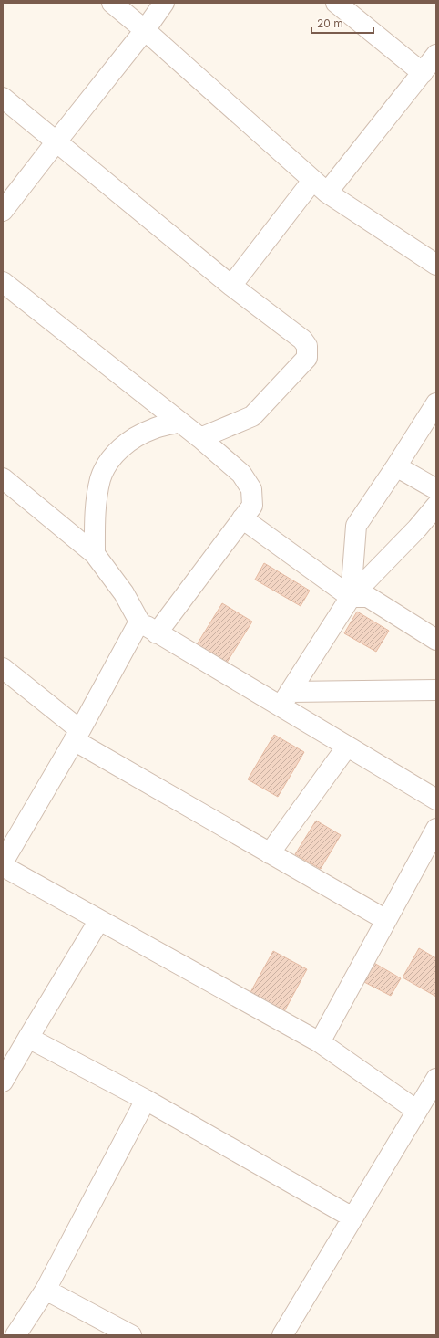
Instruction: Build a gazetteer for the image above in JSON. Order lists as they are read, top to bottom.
{
  "scale_bar": "20 m"
}
